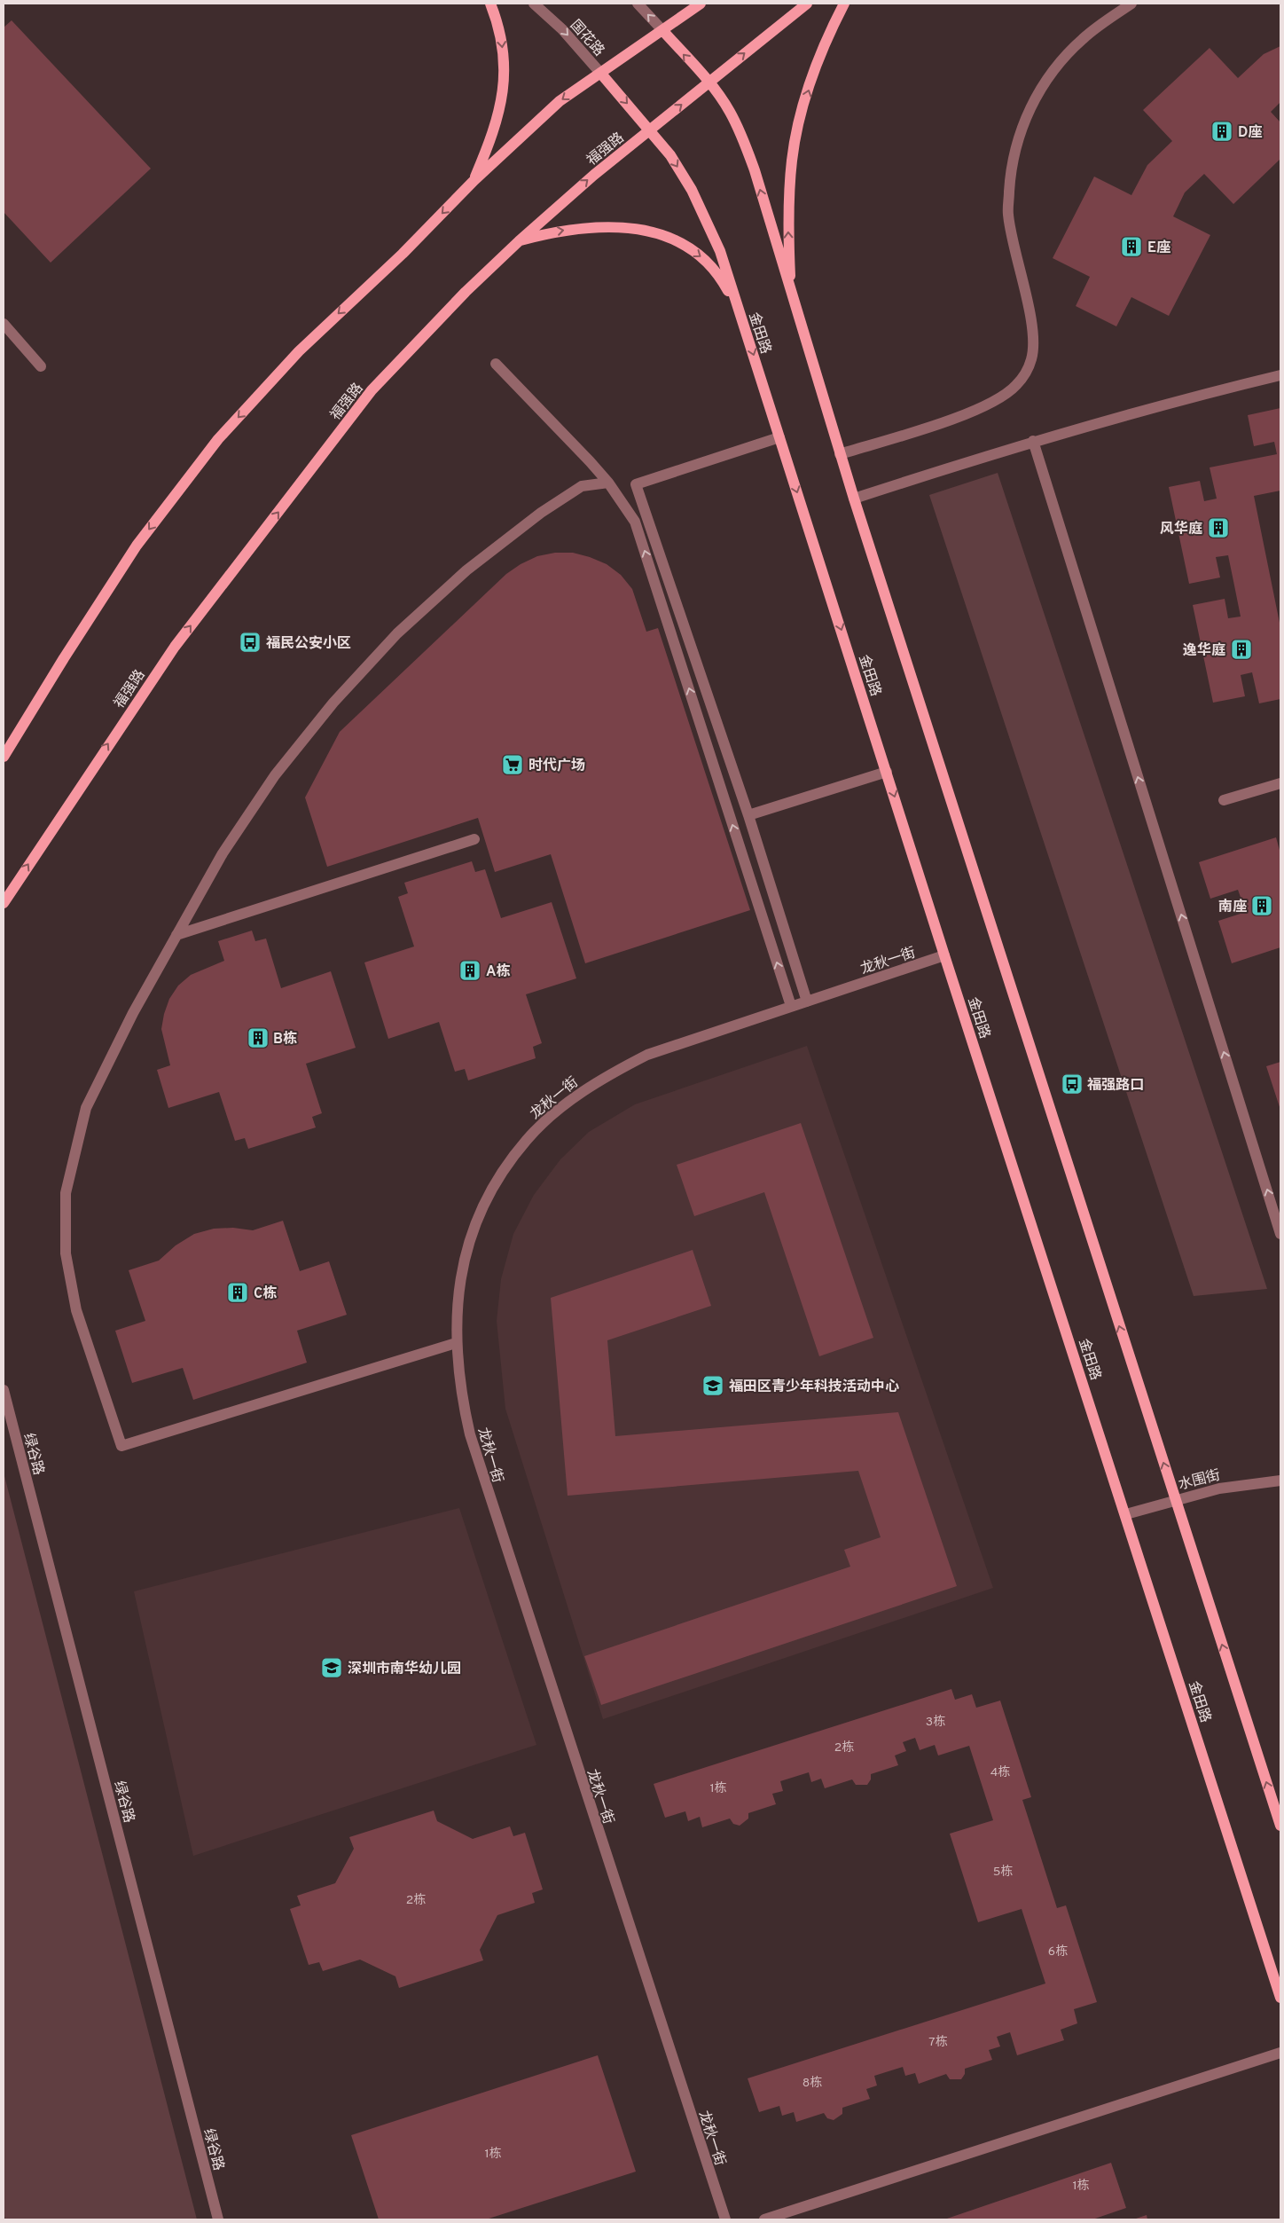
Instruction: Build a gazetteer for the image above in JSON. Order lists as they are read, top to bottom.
{
  "streets": {
    "main road": ["福强路", "金田路"],
    "street": [
      "国花路",
      "龙秋一街",
      "绿谷路",
      "水围街"
    ]
  },
  "crossings": [
    ["国花路", "金田路"],
    ["福强路", "金田路"],
    ["金田路", "龙秋一街"],
    ["金田路", "水围街"]
  ],
  "one_way": ["国花路"],
  "places": {
    "building": [
      "D座",
      "E座",
      "风华庭",
      "逸华庭",
      "南座",
      "A栋",
      "B栋",
      "C栋"
    ],
    "bus stop": ["福民公安小区", "福强路口"],
    "supermarket": ["时代广场"],
    "school or university": ["福田区青少年科技活动中心", "深圳市南华幼儿园"]
  },
  "house_numbers": [
    "3栋",
    "2栋",
    "4栋",
    "1栋",
    "5栋",
    "2栋",
    "6栋",
    "7栋",
    "8栋",
    "1栋",
    "1栋"
  ]
}
